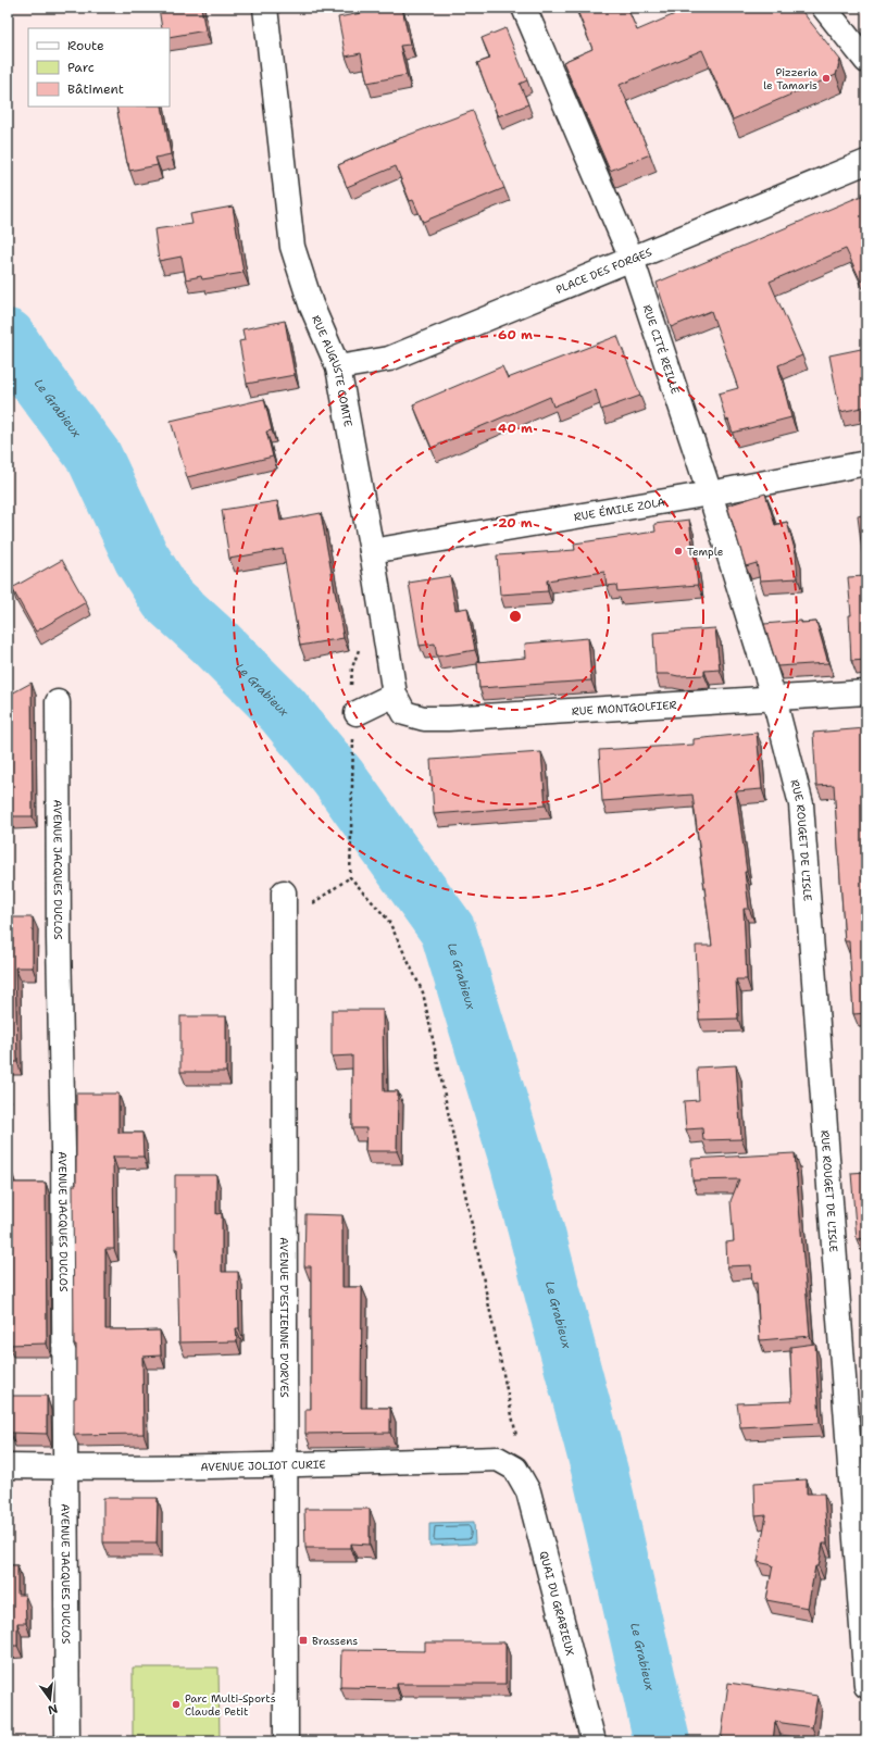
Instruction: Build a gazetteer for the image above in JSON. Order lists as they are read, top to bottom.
{
  "streets": {
    "street": [
      "PLACE DES FORGES",
      "RUE CITÉ REILLE",
      "RUE AUGUSTE COMTE",
      "RUE ÉMILE ZOLA",
      "RUE MONTGOLFIER",
      "RUE ROUGET DE L'ISLE",
      "AVENUE JACQUES DUCLOS",
      "AVENUE D'ESTIENNE D'ORVES",
      "AVENUE JOLIOT CURIE",
      "QUAI DU GRABIEUX"
    ]
  },
  "crossings": [
    ["PLACE DES FORGES", "RUE CITÉ REILLE"],
    ["PLACE DES FORGES", "RUE AUGUSTE COMTE"],
    ["RUE CITÉ REILLE", "RUE ÉMILE ZOLA"],
    ["RUE CITÉ REILLE", "RUE MONTGOLFIER"],
    ["RUE CITÉ REILLE", "RUE ROUGET DE L'ISLE"],
    ["RUE AUGUSTE COMTE", "RUE ÉMILE ZOLA"],
    ["RUE AUGUSTE COMTE", "RUE MONTGOLFIER"],
    ["RUE MONTGOLFIER", "RUE ROUGET DE L'ISLE"],
    ["AVENUE JACQUES DUCLOS", "AVENUE JOLIOT CURIE"],
    ["AVENUE D'ESTIENNE D'ORVES", "AVENUE JOLIOT CURIE"],
    ["AVENUE JOLIOT CURIE", "QUAI DU GRABIEUX"]
  ],
  "water": ["Le Grabieux"],
  "places": {
    "other": ["Pizzeria le Tamaris", "Temple", "Parc Multi-Sports Claude Petit"],
    "transit": ["Brassens"]
  },
  "legend": ["Route", "Parc", "Bâtiment"],
  "north": "bottom",
  "rings": ["60 m", "40 m", "20 m"]
}
